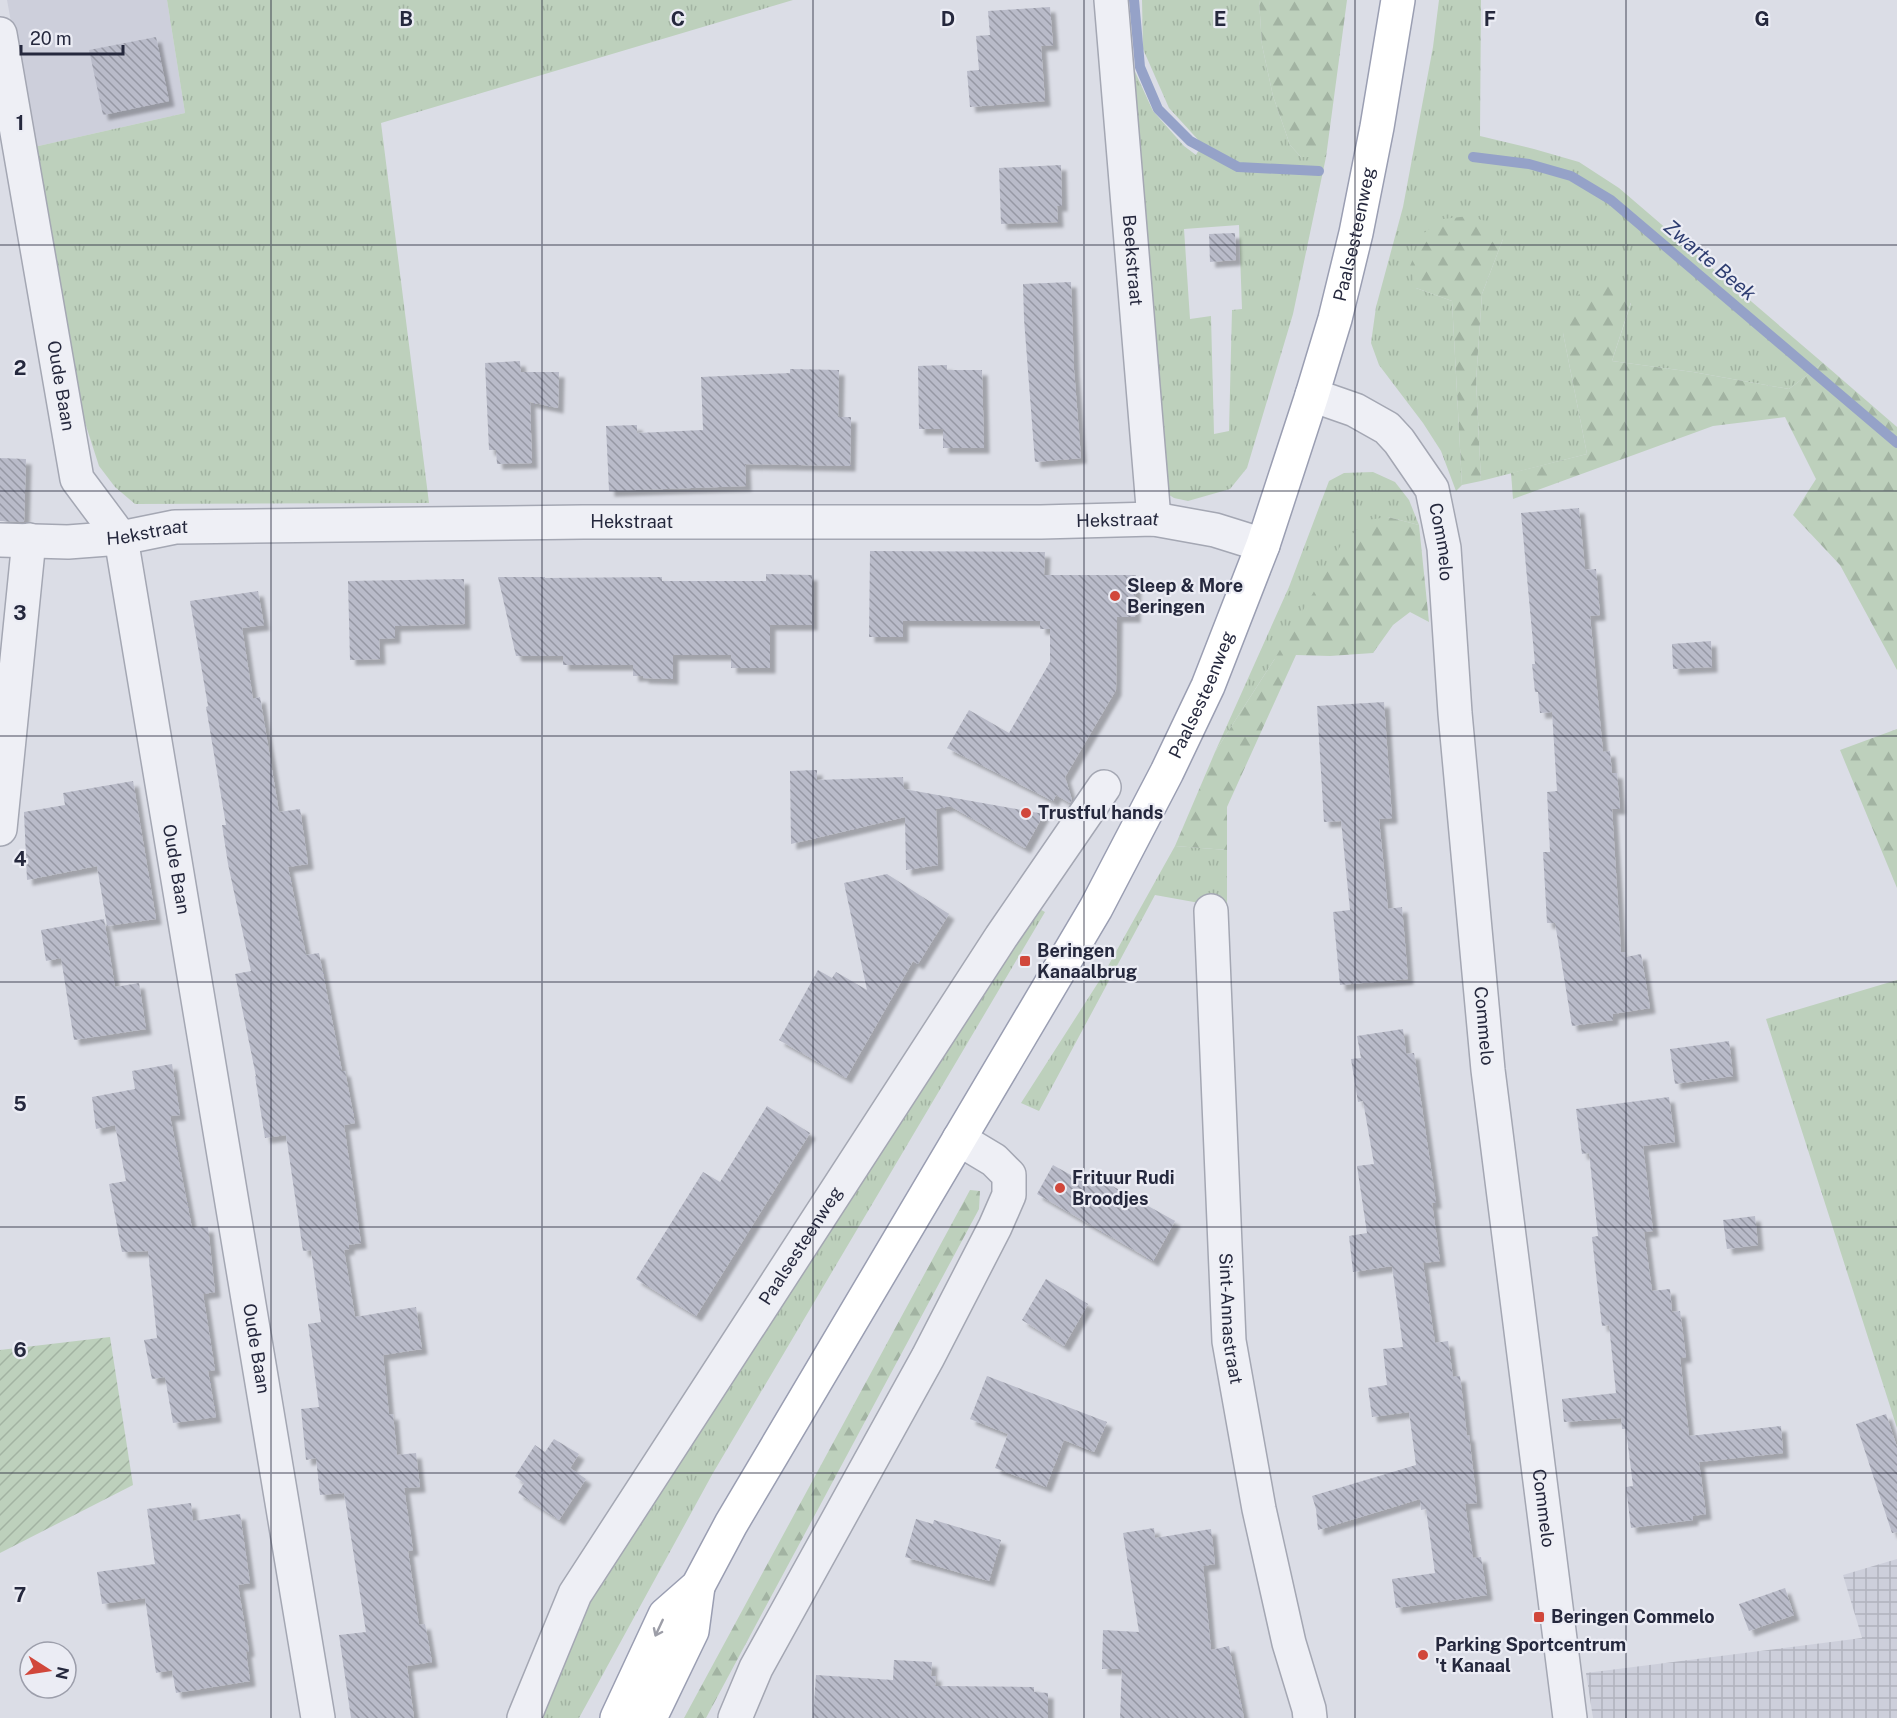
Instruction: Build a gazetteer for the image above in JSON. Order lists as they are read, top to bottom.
{
  "streets": {
    "main road": ["Paalsesteenweg"],
    "street": [
      "Beekstraat",
      "Oude Baan",
      "Hekstraat",
      "Commelo",
      "Sint-Annastraat"
    ]
  },
  "crossings": [
    ["Paalsesteenweg", "Hekstraat"],
    ["Paalsesteenweg", "Commelo"],
    ["Beekstraat", "Hekstraat"],
    ["Oude Baan", "Hekstraat"]
  ],
  "water": ["Zwarte Beek"],
  "places": {
    "other": [
      "Sleep & More Beringen",
      "Trustful hands",
      "Frituur Rudi Broodjes",
      "Parking Sportcentrum 't Kanaal"
    ],
    "transit": ["Beringen Kanaalbrug", "Beringen Commelo"]
  },
  "scale_bar": "20 m",
  "north": "right",
  "grid": {
    "columns": [
      "B",
      "C",
      "D",
      "E",
      "F",
      "G"
    ],
    "rows": [
      "1",
      "2",
      "3",
      "4",
      "5",
      "6",
      "7"
    ]
  }
}
